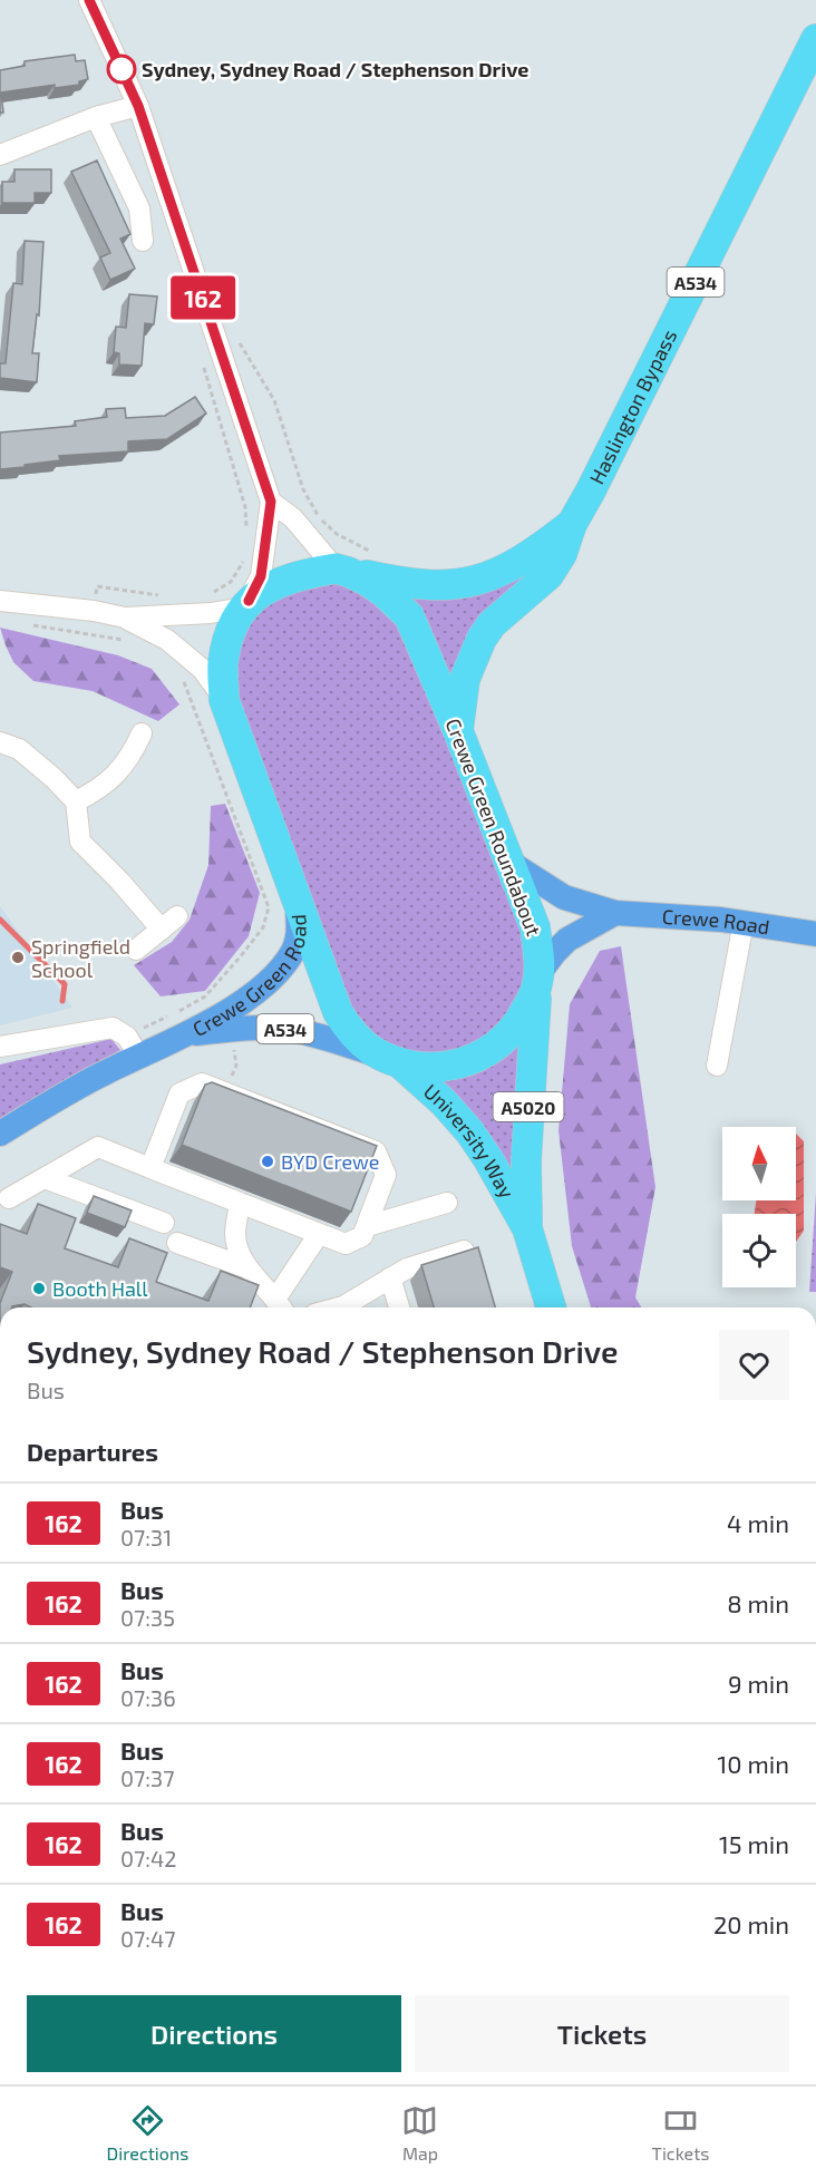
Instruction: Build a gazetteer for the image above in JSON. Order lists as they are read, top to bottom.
{
  "streets": {
    "highway": [
      "A534",
      "Haslington Bypass",
      "Crewe Green Roundabout",
      "A5020",
      "University Way"
    ],
    "main road": ["Crewe Road", "Crewe Green Road"]
  },
  "crossings": [
    ["Haslington Bypass", "Crewe Green Roundabout"],
    ["Crewe Green Roundabout", "Crewe Road"],
    ["Crewe Green Roundabout", "University Way"],
    ["Crewe Green Road", "University Way"]
  ],
  "places": [
    "Sydney, Sydney Road / Stephenson Drive",
    "Springfield School",
    "BYD Crewe",
    "Booth Hall"
  ],
  "lines": ["bus line 162"],
  "north": "top",
  "page": {
    "on_map": "162",
    "heading": [
      ["Sydney, Sydney Road / Stephenson Drive", "Bus"],
      "Departures"
    ],
    "list": [
      {
        "mark": "162",
        "name": "Bus",
        "note": "07:31",
        "value": "4 min"
      },
      {
        "mark": "162",
        "name": "Bus",
        "note": "07:35",
        "value": "8 min"
      },
      {
        "mark": "162",
        "name": "Bus",
        "note": "07:36",
        "value": "9 min"
      },
      {
        "mark": "162",
        "name": "Bus",
        "note": "07:37",
        "value": "10 min"
      },
      {
        "mark": "162",
        "name": "Bus",
        "note": "07:42",
        "value": "15 min"
      },
      {
        "mark": "162",
        "name": "Bus",
        "note": "07:47",
        "value": "20 min"
      }
    ],
    "buttons": ["Directions", "Tickets"],
    "tabs": ["Directions", "Map", "Tickets"]
  }
}
